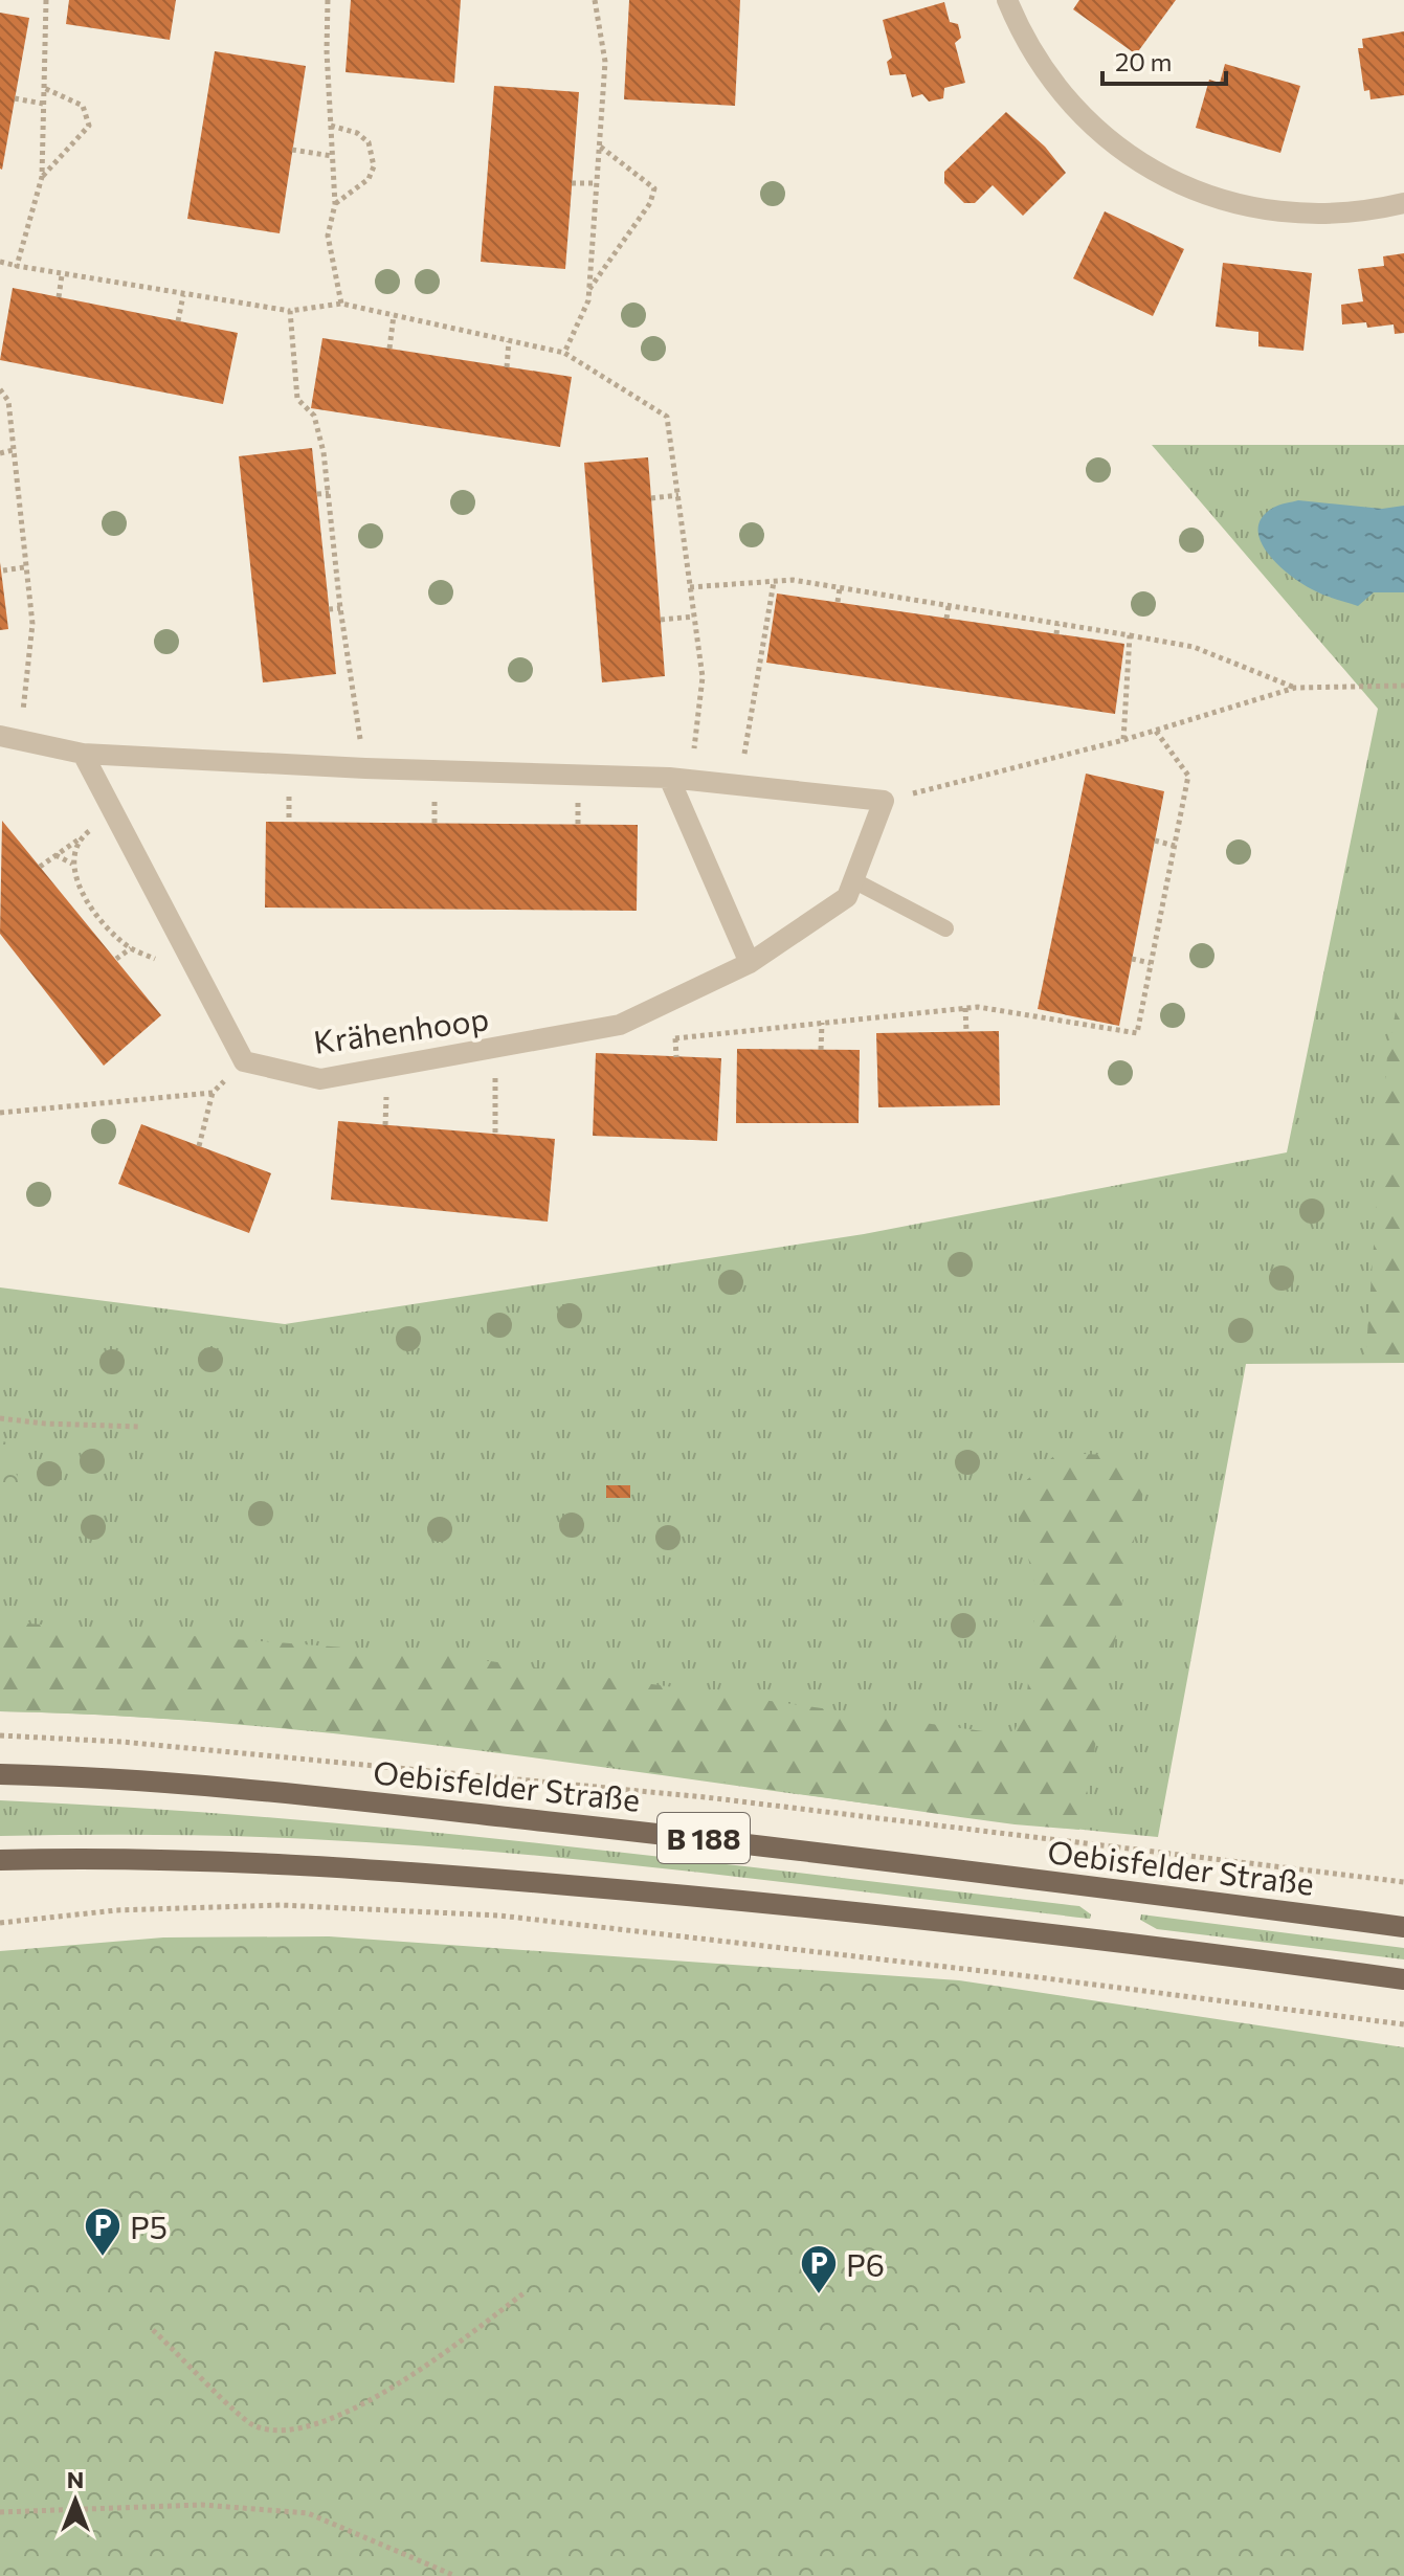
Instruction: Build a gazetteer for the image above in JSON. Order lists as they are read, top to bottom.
{
  "streets": {
    "main road": ["Oebisfelder Straße", "B 188"],
    "street": ["Krähenhoop"]
  },
  "places": {
    "parking": ["P5", "P6"]
  },
  "scale_bar": "20 m",
  "north": "top"
}
